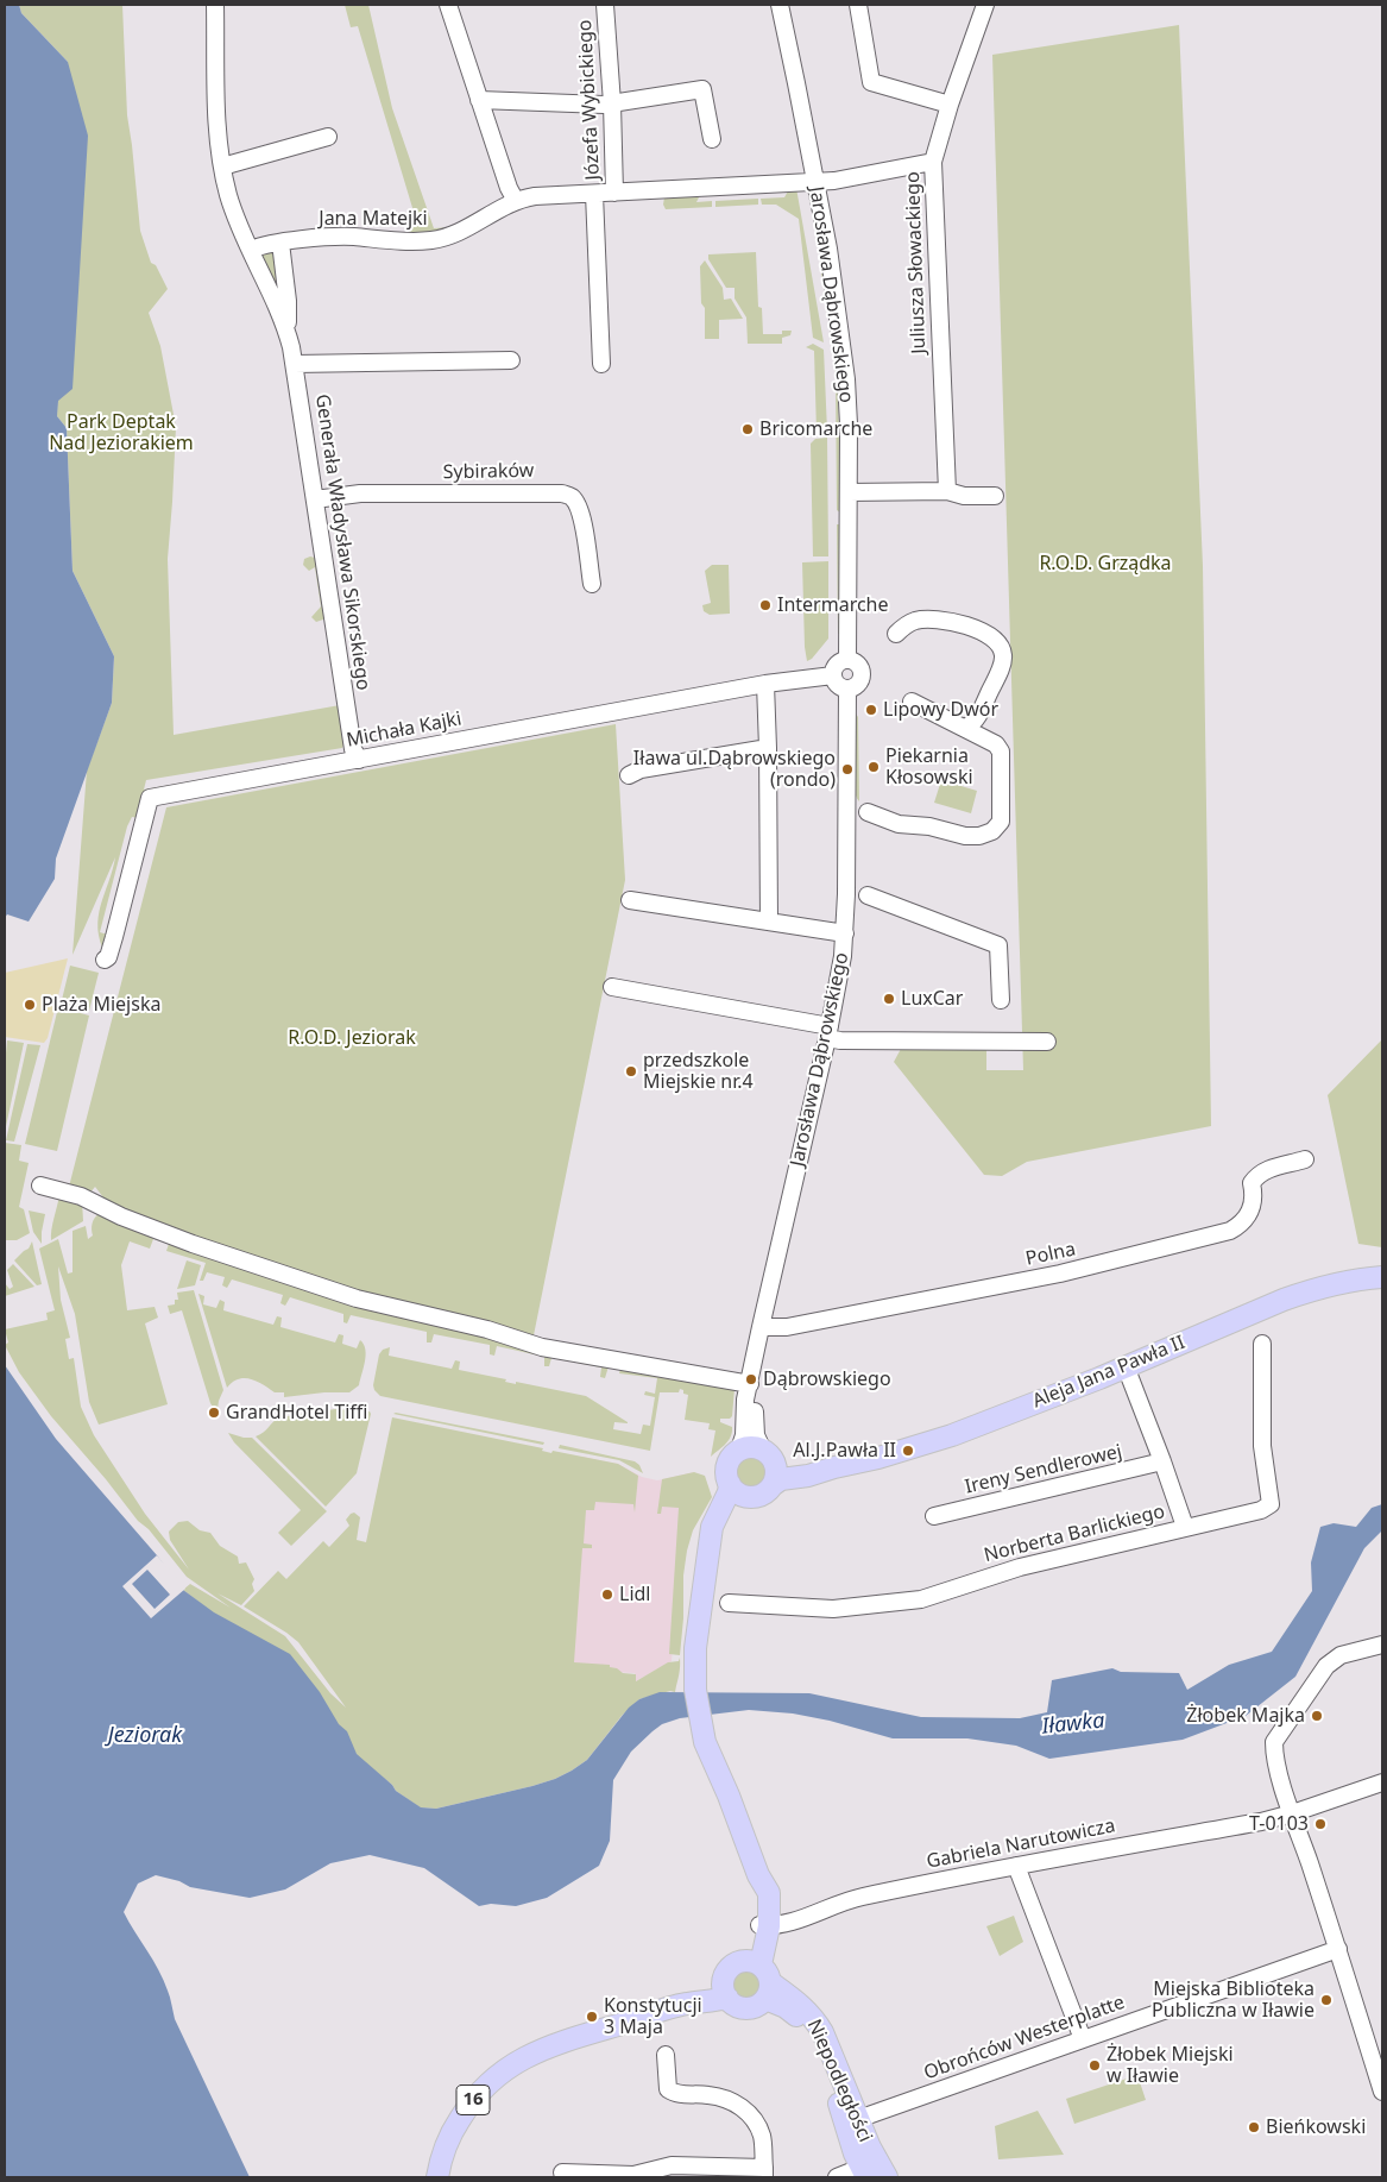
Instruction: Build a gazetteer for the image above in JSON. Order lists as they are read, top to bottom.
{
  "streets": {
    "main road": ["Aleja Jana Pawła II", "Niepodległości", "16"],
    "street": [
      "Józefa Wybickiego",
      "Jana Matejki",
      "Juliusza Słowackiego",
      "Jarosława Dąbrowskiego",
      "Sybiraków",
      "Generała Władysława Sikorskiego",
      "Michała Kajki",
      "Polna",
      "Ireny Sendlerowej",
      "Norberta Barlickiego",
      "Gabriela Narutowicza",
      "Obrońców Westerplatte"
    ]
  },
  "crossings": [
    ["Józefa Wybickiego", "Jana Matejki"],
    ["Jana Matejki", "Juliusza Słowackiego"],
    ["Jana Matejki", "Jarosława Dąbrowskiego"],
    ["Jana Matejki", "Generała Władysława Sikorskiego"],
    ["Jarosława Dąbrowskiego", "Michała Kajki"],
    ["Jarosława Dąbrowskiego", "Polna"],
    ["Jarosława Dąbrowskiego", "Aleja Jana Pawła II"],
    ["Sybiraków", "Generała Władysława Sikorskiego"],
    ["Generała Władysława Sikorskiego", "Michała Kajki"],
    ["Obrońców Westerplatte", "Niepodległości"],
    ["Niepodległości", "16"]
  ],
  "water": ["Iławka", "Jeziorak"],
  "parks": ["Park Deptak Nad Jeziorakiem", "R.O.D. Grządka", "R.O.D. Jeziorak"],
  "places": [
    "Bricomarche",
    "Intermarche",
    "Lipowy Dwór",
    "Piekarnia Kłosowski",
    "Iława ul.Dąbrowskiego (rondo)",
    "LuxCar",
    "Plaża Miejska",
    "przedszkole Miejskie nr.4",
    "Dąbrowskiego",
    "GrandHotel Tiffi",
    "Al.J.Pawła II",
    "Lidl",
    "Żłobek Majka",
    "T-0103",
    "Miejska Biblioteka Publiczna w Iławie",
    "Konstytucji 3 Maja",
    "Żłobek Miejski w Iławie",
    "Bieńkowski"
  ]
}
